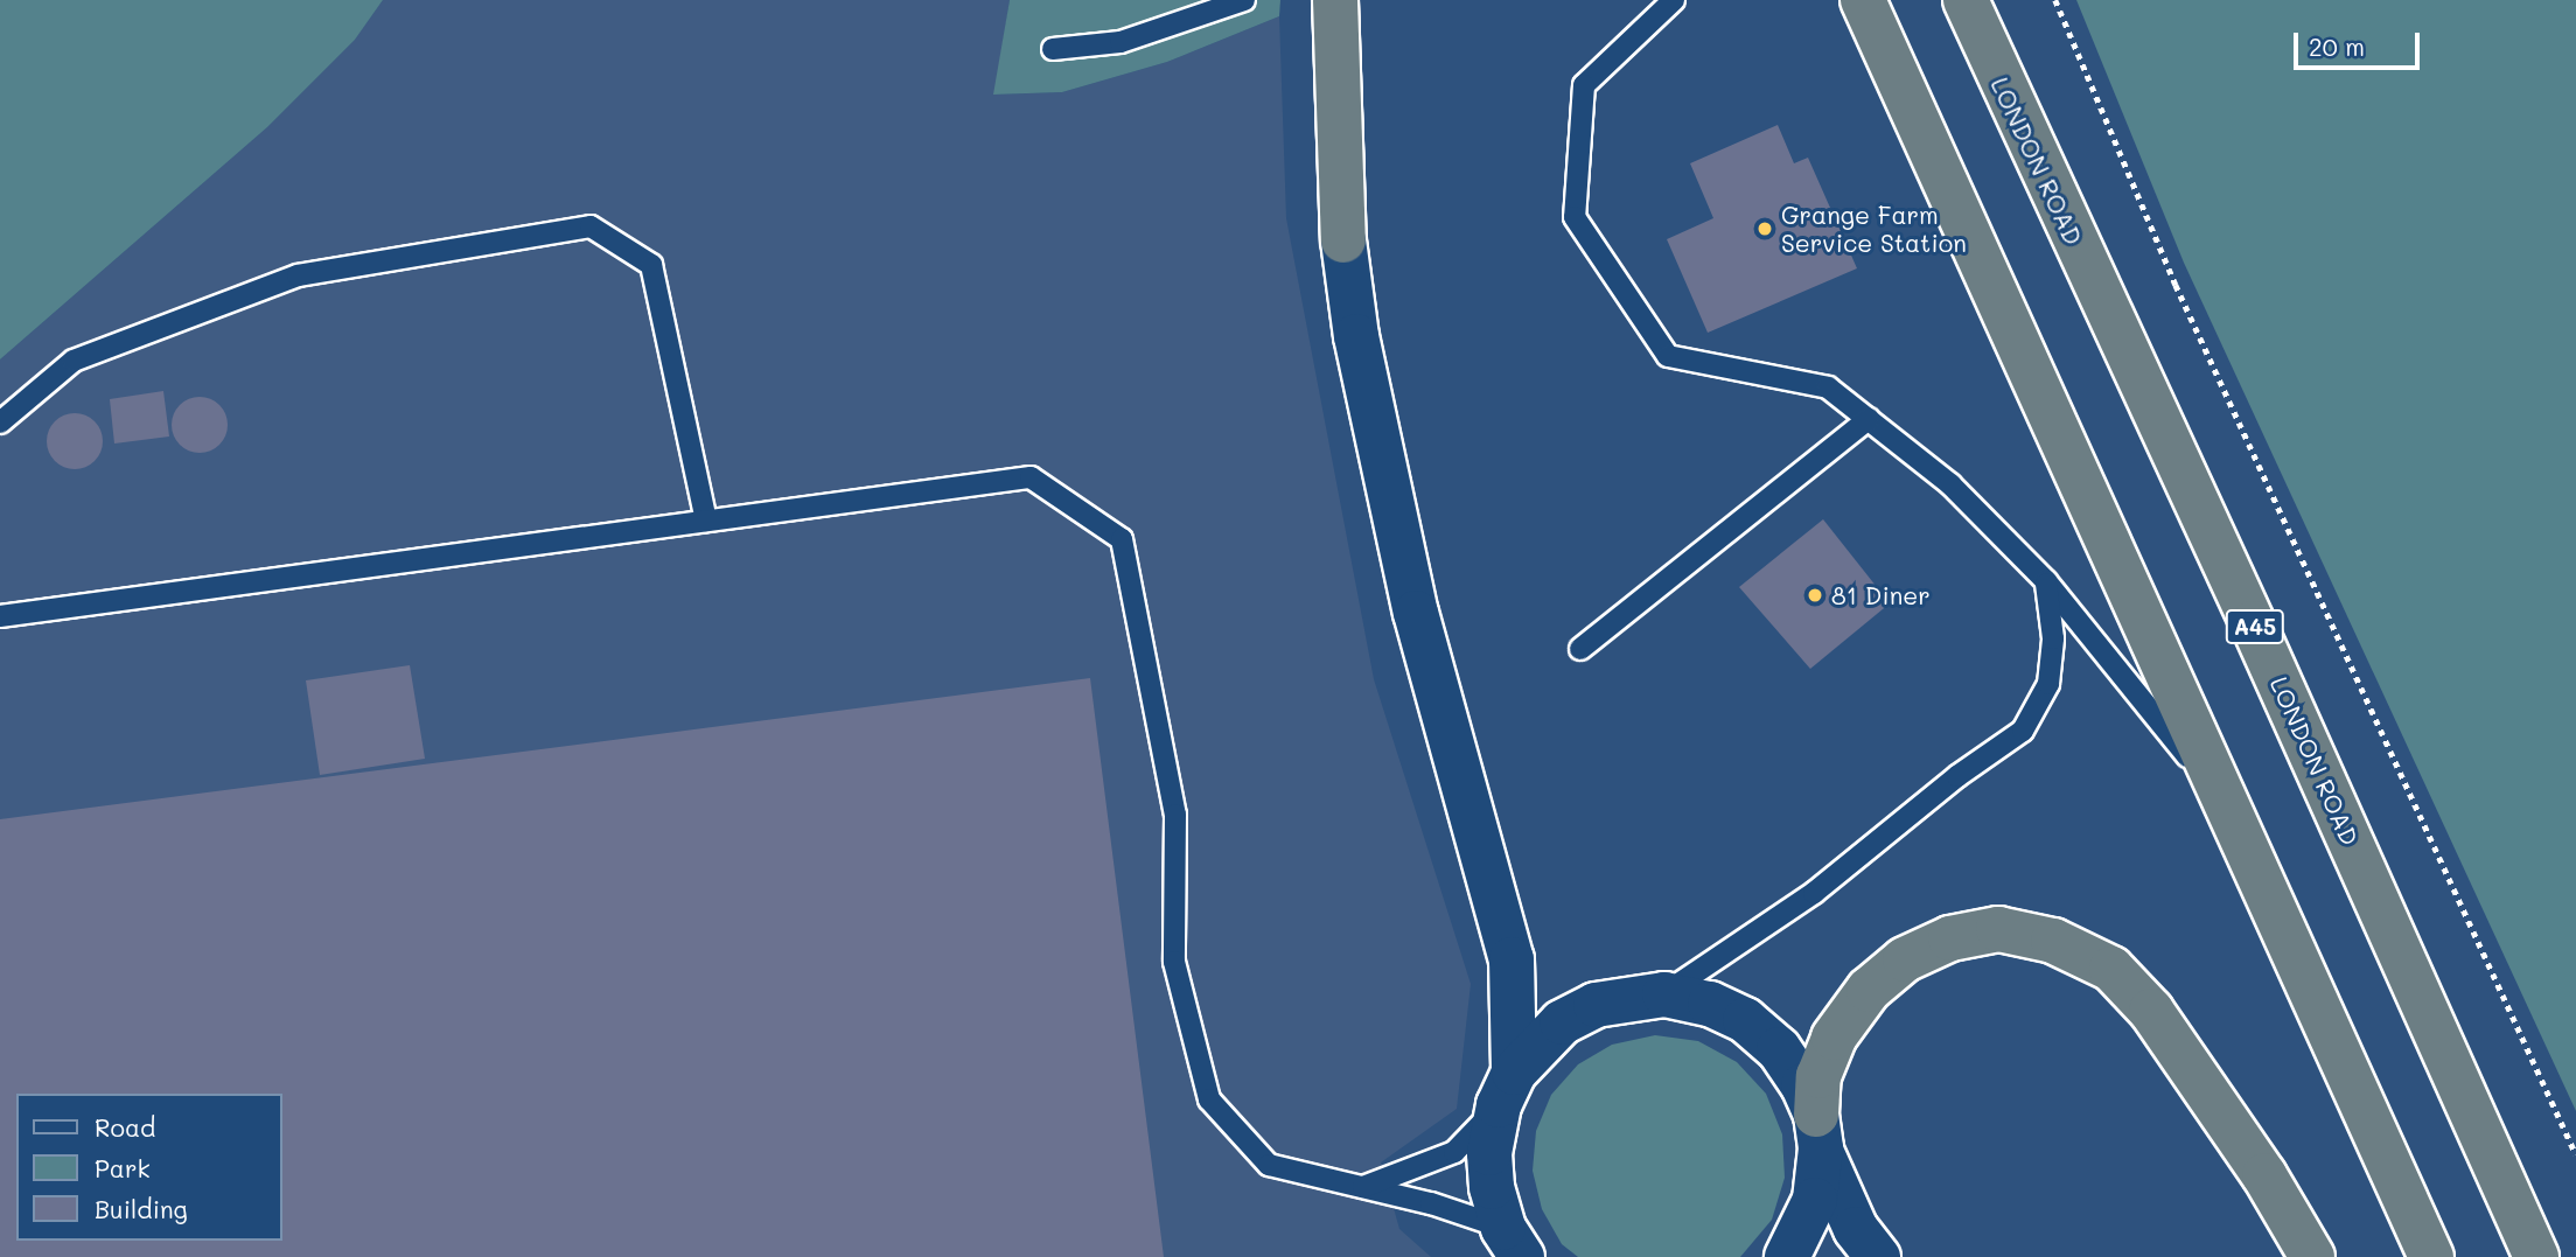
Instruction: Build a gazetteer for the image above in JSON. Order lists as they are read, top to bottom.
{
  "streets": {
    "highway": ["LONDON ROAD", "A45"]
  },
  "places": ["Grange Farm Service Station", "81 Diner"],
  "legend": ["Road", "Park", "Building"],
  "scale_bar": "20 m"
}
